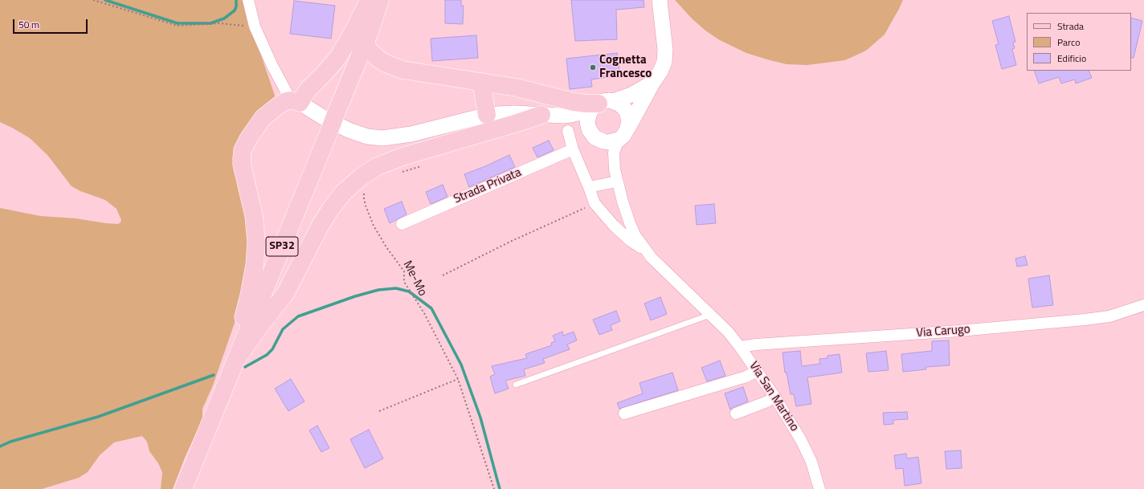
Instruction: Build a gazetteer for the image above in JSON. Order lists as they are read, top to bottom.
{
  "streets": {
    "main road": ["SP32"],
    "street": ["Strada Privata", "Via Carugo", "Via San Martino"],
    "path": ["Me-Mo"]
  },
  "crossings": [
    ["Via Carugo", "Via San Martino"]
  ],
  "places": ["Cognetta Francesco"],
  "legend": ["Strada", "Parco", "Edificio"],
  "scale_bar": "50 m"
}
